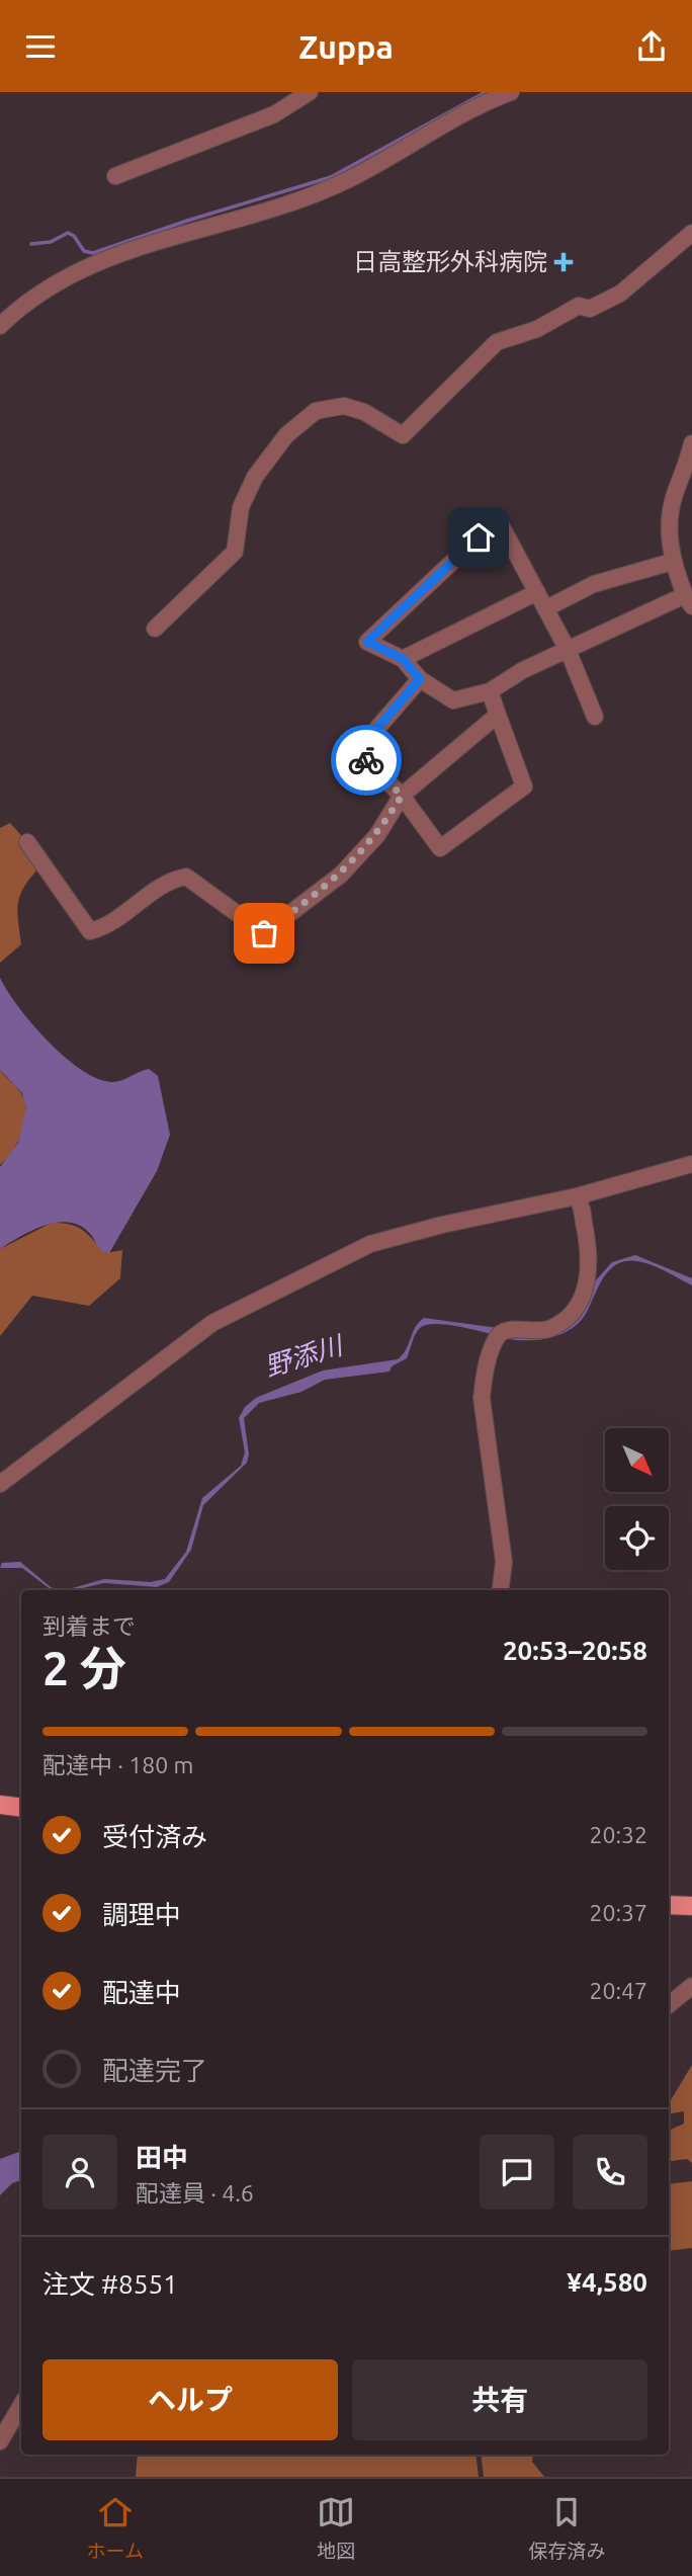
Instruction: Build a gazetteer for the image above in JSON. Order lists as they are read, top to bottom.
{
  "water": ["野添川"],
  "places": {
    "health": ["日高整形外科病院"]
  },
  "north": "bottom right",
  "page": {
    "header": "Zuppa",
    "heading": ["2 分", "到着まで", "20:53–20:58"],
    "panel": [
      "田中",
      "配達員 · 4.6",
      "注文 #8551",
      "¥4,580"
    ],
    "bar": "配達中 · 180 m",
    "list": [
      ["受付済み", "20:32"],
      ["調理中", "20:37"],
      ["配達中", "20:47"],
      "配達完了"
    ],
    "buttons": ["ヘルプ", "共有"],
    "tabs": ["ホーム", "地図", "保存済み"]
  }
}
